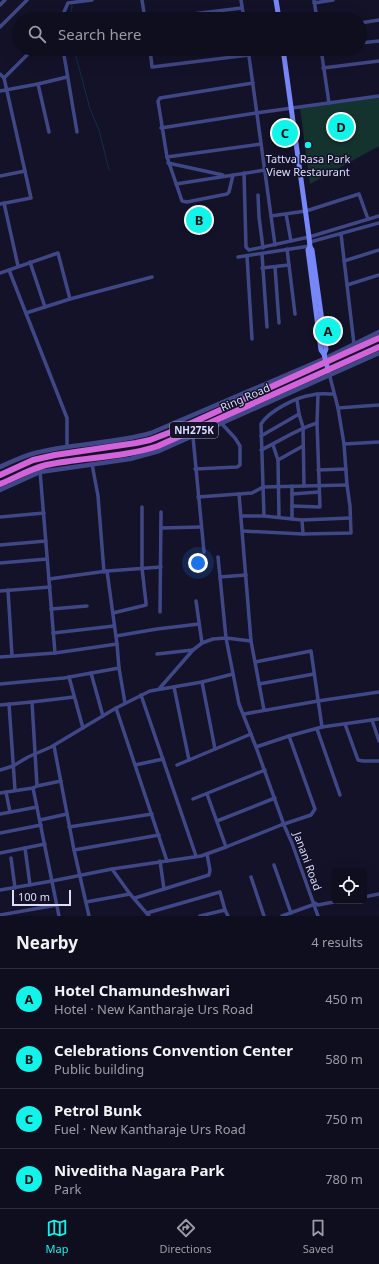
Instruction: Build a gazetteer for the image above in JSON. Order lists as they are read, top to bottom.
{
  "streets": {
    "highway": ["Ring Road", "NH275K"],
    "street": ["Janani Road"]
  },
  "places": ["Tattva Rasa Park View Restaurant"],
  "scale_bar": "100 m",
  "page": {
    "search": "Search here",
    "pins": [
      "D",
      "C",
      "B",
      "A"
    ],
    "scale": "100 m",
    "heading": ["Nearby", "4 results"],
    "list": [
      {
        "mark": "A",
        "name": "Hotel Chamundeshwari",
        "note": "Hotel · New Kantharaje Urs Road",
        "value": "450 m"
      },
      {
        "mark": "B",
        "name": "Celebrations Convention Center",
        "note": "Public building",
        "value": "580 m"
      },
      {
        "mark": "C",
        "name": "Petrol Bunk",
        "note": "Fuel · New Kantharaje Urs Road",
        "value": "750 m"
      },
      {
        "mark": "D",
        "name": "Niveditha Nagara Park",
        "note": "Park",
        "value": "780 m"
      }
    ],
    "nav": ["Map", "Directions", "Saved"]
  }
}
